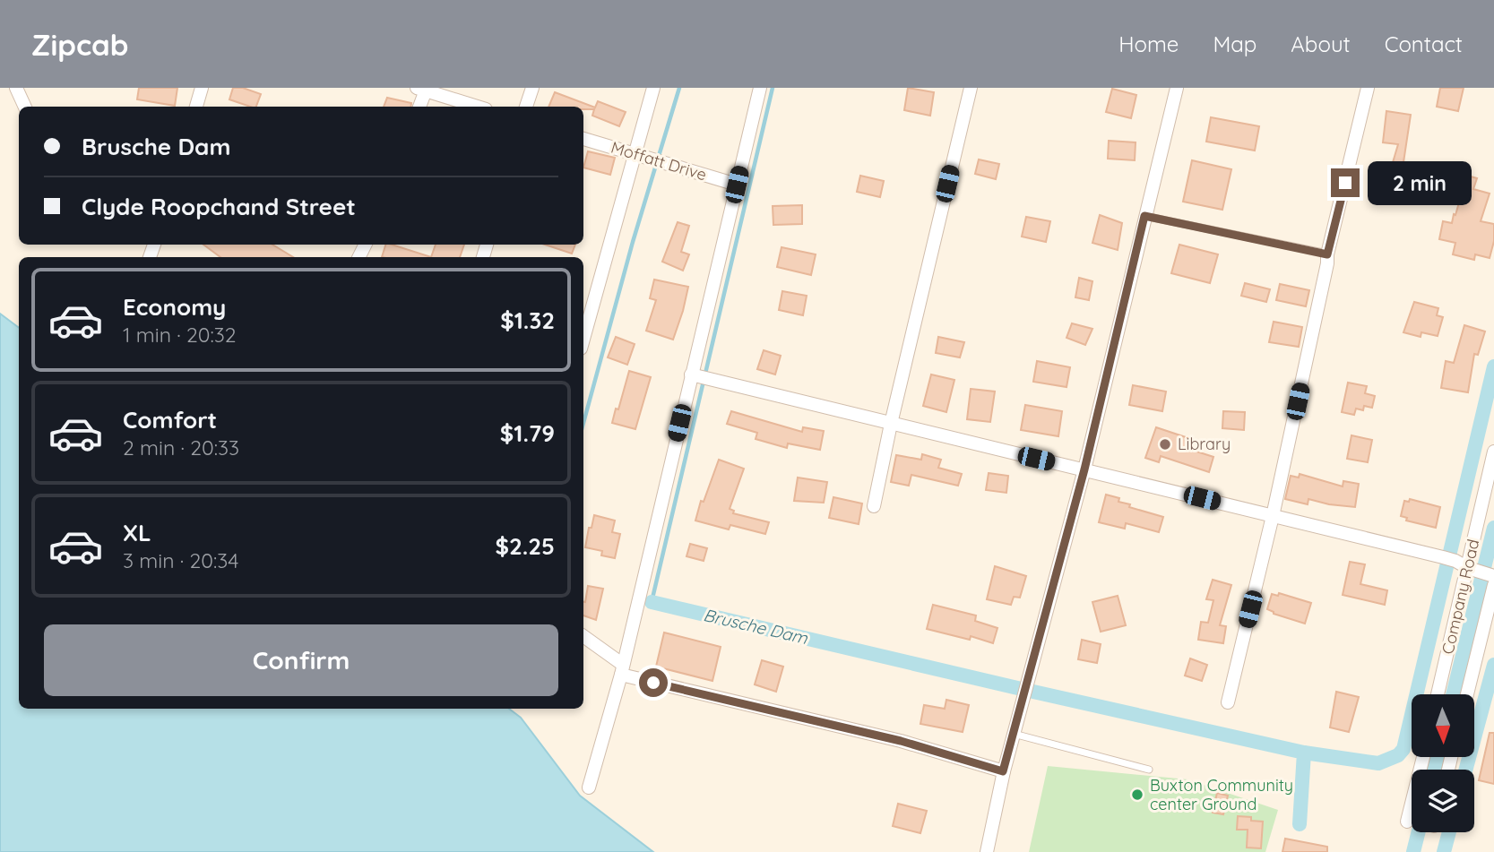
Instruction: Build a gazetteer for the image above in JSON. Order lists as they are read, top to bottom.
{
  "streets": {
    "street": ["Moffatt Drive", "Company Road"]
  },
  "water": ["Brusche Dam"],
  "places": ["Library", "Buxton Community center Ground"],
  "north": "bottom",
  "page": {
    "header": "Zipcab",
    "nav": [
      "Home",
      "Map",
      "About",
      "Contact"
    ],
    "banner": ["Brusche Dam", "Clyde Roopchand Street"],
    "bubble": "2 min",
    "list": [
      {
        "name": "Economy",
        "note": "1 min · 20:32",
        "value": "$1.32"
      },
      {
        "name": "Comfort",
        "note": "2 min · 20:33",
        "value": "$1.79"
      },
      {
        "name": "XL",
        "note": "3 min · 20:34",
        "value": "$2.25"
      }
    ],
    "buttons": "Confirm"
  }
}
